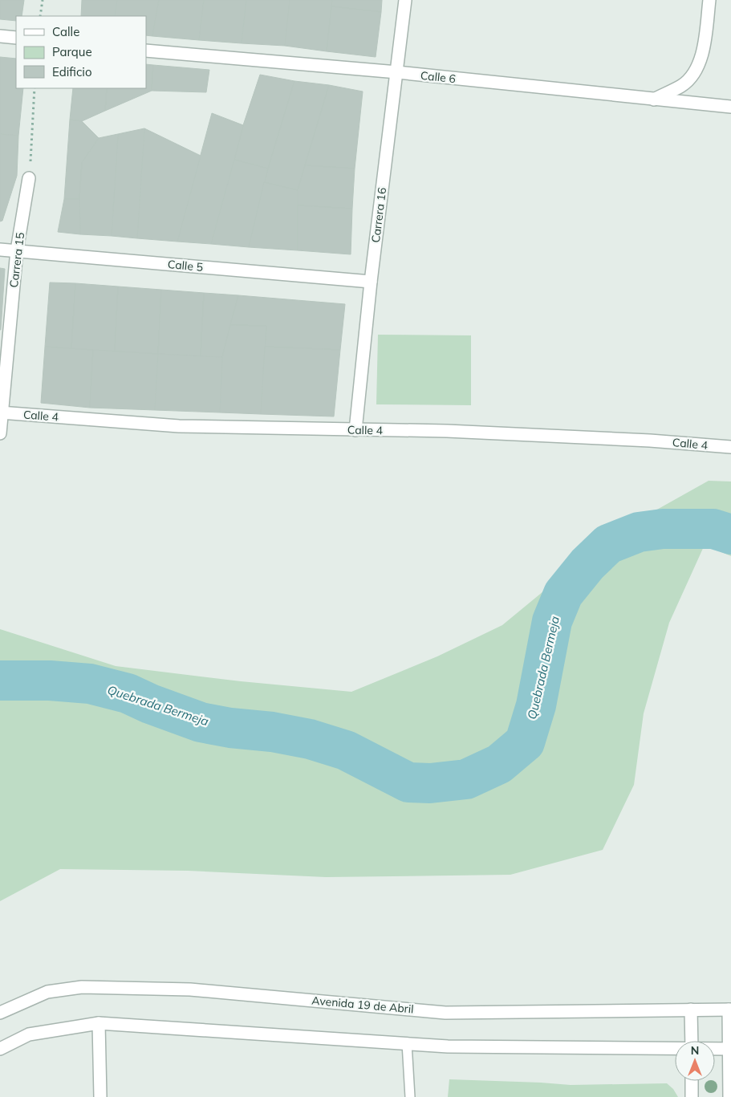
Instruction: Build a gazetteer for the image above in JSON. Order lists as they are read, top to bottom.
{
  "streets": {
    "street": [
      "Calle 6",
      "Carrera 16",
      "Carrera 15",
      "Calle 5",
      "Calle 4",
      "Avenida 19 de Abril"
    ]
  },
  "crossings": [
    ["Calle 6", "Carrera 16"],
    ["Carrera 16", "Calle 5"],
    ["Carrera 16", "Calle 4"],
    ["Carrera 15", "Calle 5"],
    ["Carrera 15", "Calle 4"]
  ],
  "water": ["Quebrada Bermeja"],
  "legend": ["Calle", "Parque", "Edificio"],
  "north": "top"
}
